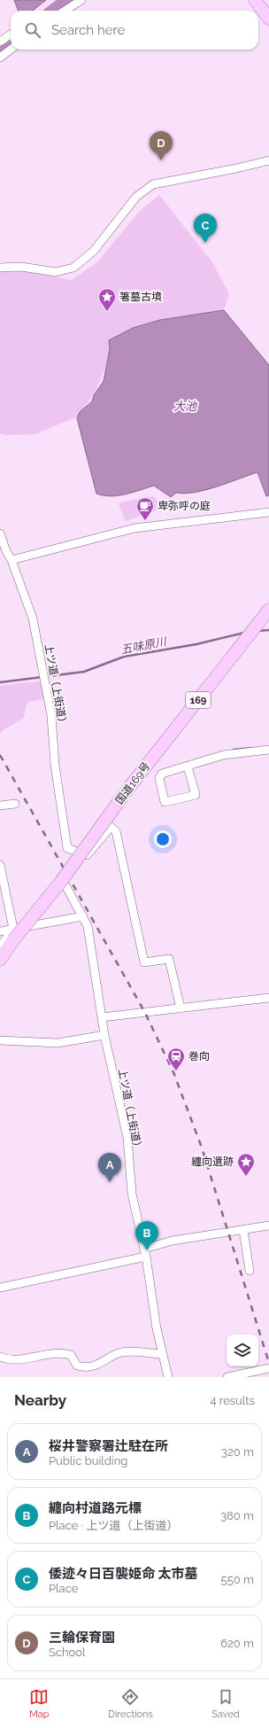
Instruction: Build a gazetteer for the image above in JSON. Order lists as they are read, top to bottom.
{
  "streets": {
    "highway": ["169", "国道169号"],
    "street": ["上ツ道（上街道）"]
  },
  "water": ["大池", "五味原川"],
  "places": {
    "place": ["箸墓古墳", "纏向遺跡"],
    "cafe": ["卑弥呼の庭"],
    "station": ["巻向"]
  },
  "page": {
    "search": "Search here",
    "pins": [
      "D",
      "C",
      "A",
      "B"
    ],
    "heading": ["Nearby", "4 results"],
    "list": [
      {
        "mark": "A",
        "name": "桜井警察署辻駐在所",
        "note": "Public building",
        "value": "320 m"
      },
      {
        "mark": "B",
        "name": "纏向村道路元標",
        "note": "Place · 上ツ道（上街道）",
        "value": "380 m"
      },
      {
        "mark": "C",
        "name": "倭迹々日百襲姫命 太市墓",
        "note": "Place",
        "value": "550 m"
      },
      {
        "mark": "D",
        "name": "三輪保育園",
        "note": "School",
        "value": "620 m"
      }
    ],
    "nav": ["Map", "Directions", "Saved"]
  }
}
